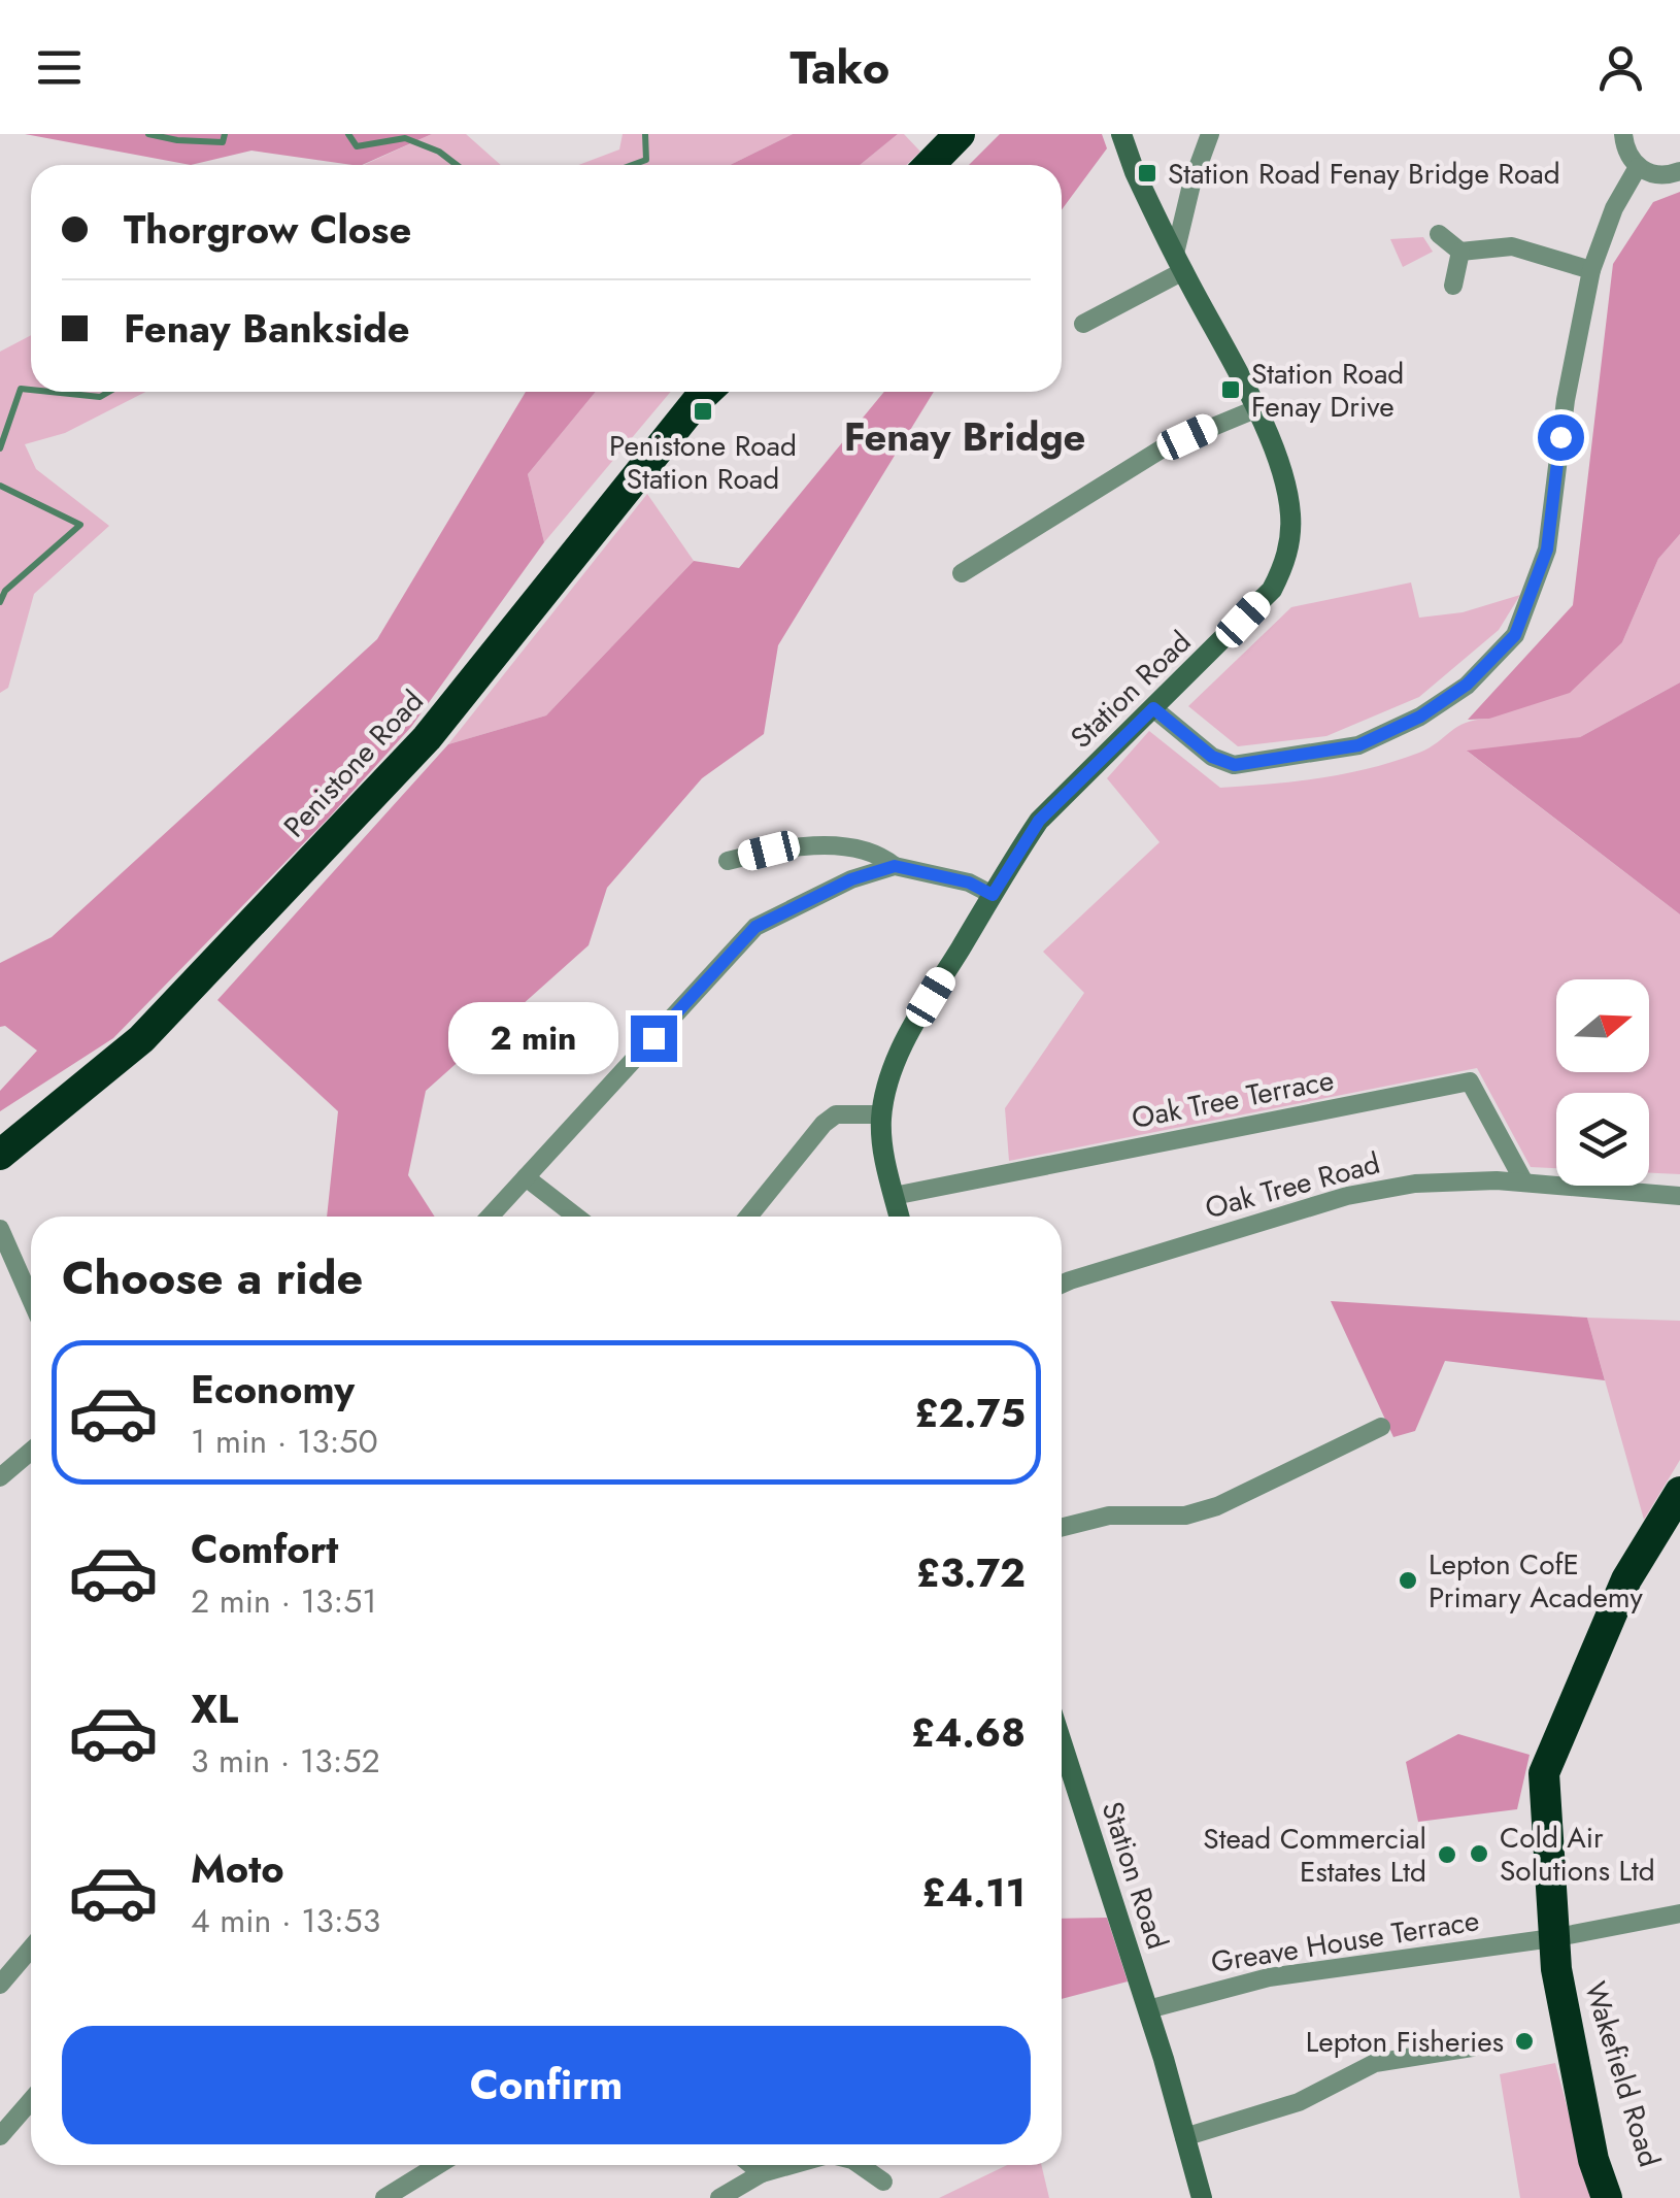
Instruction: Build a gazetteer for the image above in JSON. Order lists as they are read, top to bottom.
{
  "streets": {
    "highway": ["Penistone Road", "Wakefield Road"],
    "street": [
      "Station Road",
      "Oak Tree Terrace",
      "Oak Tree Road",
      "Greave House Terrace"
    ]
  },
  "crossings": [
    ["Station Road", "Oak Tree Terrace"],
    ["Station Road", "Greave House Terrace"],
    ["Oak Tree Terrace", "Oak Tree Road"],
    ["Greave House Terrace", "Wakefield Road"]
  ],
  "districts": ["Fenay Bridge"],
  "places": {
    "transit": ["Station Road Fenay Bridge Road", "Station Road Fenay Drive", "Penistone Road Station Road"],
    "other": [
      "Lepton CofE Primary Academy",
      "Cold Air Solutions Ltd",
      "Stead Commercial Estates Ltd",
      "Lepton Fisheries"
    ]
  },
  "north": "right",
  "page": {
    "header": "Tako",
    "banner": ["Thorgrow Close", "Fenay Bankside"],
    "bubble": "2 min",
    "heading": "Choose a ride",
    "list": [
      {
        "name": "Economy",
        "note": "1 min · 13:50",
        "value": "£2.75"
      },
      {
        "name": "Comfort",
        "note": "2 min · 13:51",
        "value": "£3.72"
      },
      {
        "name": "XL",
        "note": "3 min · 13:52",
        "value": "£4.68"
      },
      {
        "name": "Moto",
        "note": "4 min · 13:53",
        "value": "£4.11"
      }
    ],
    "buttons": "Confirm"
  }
}
